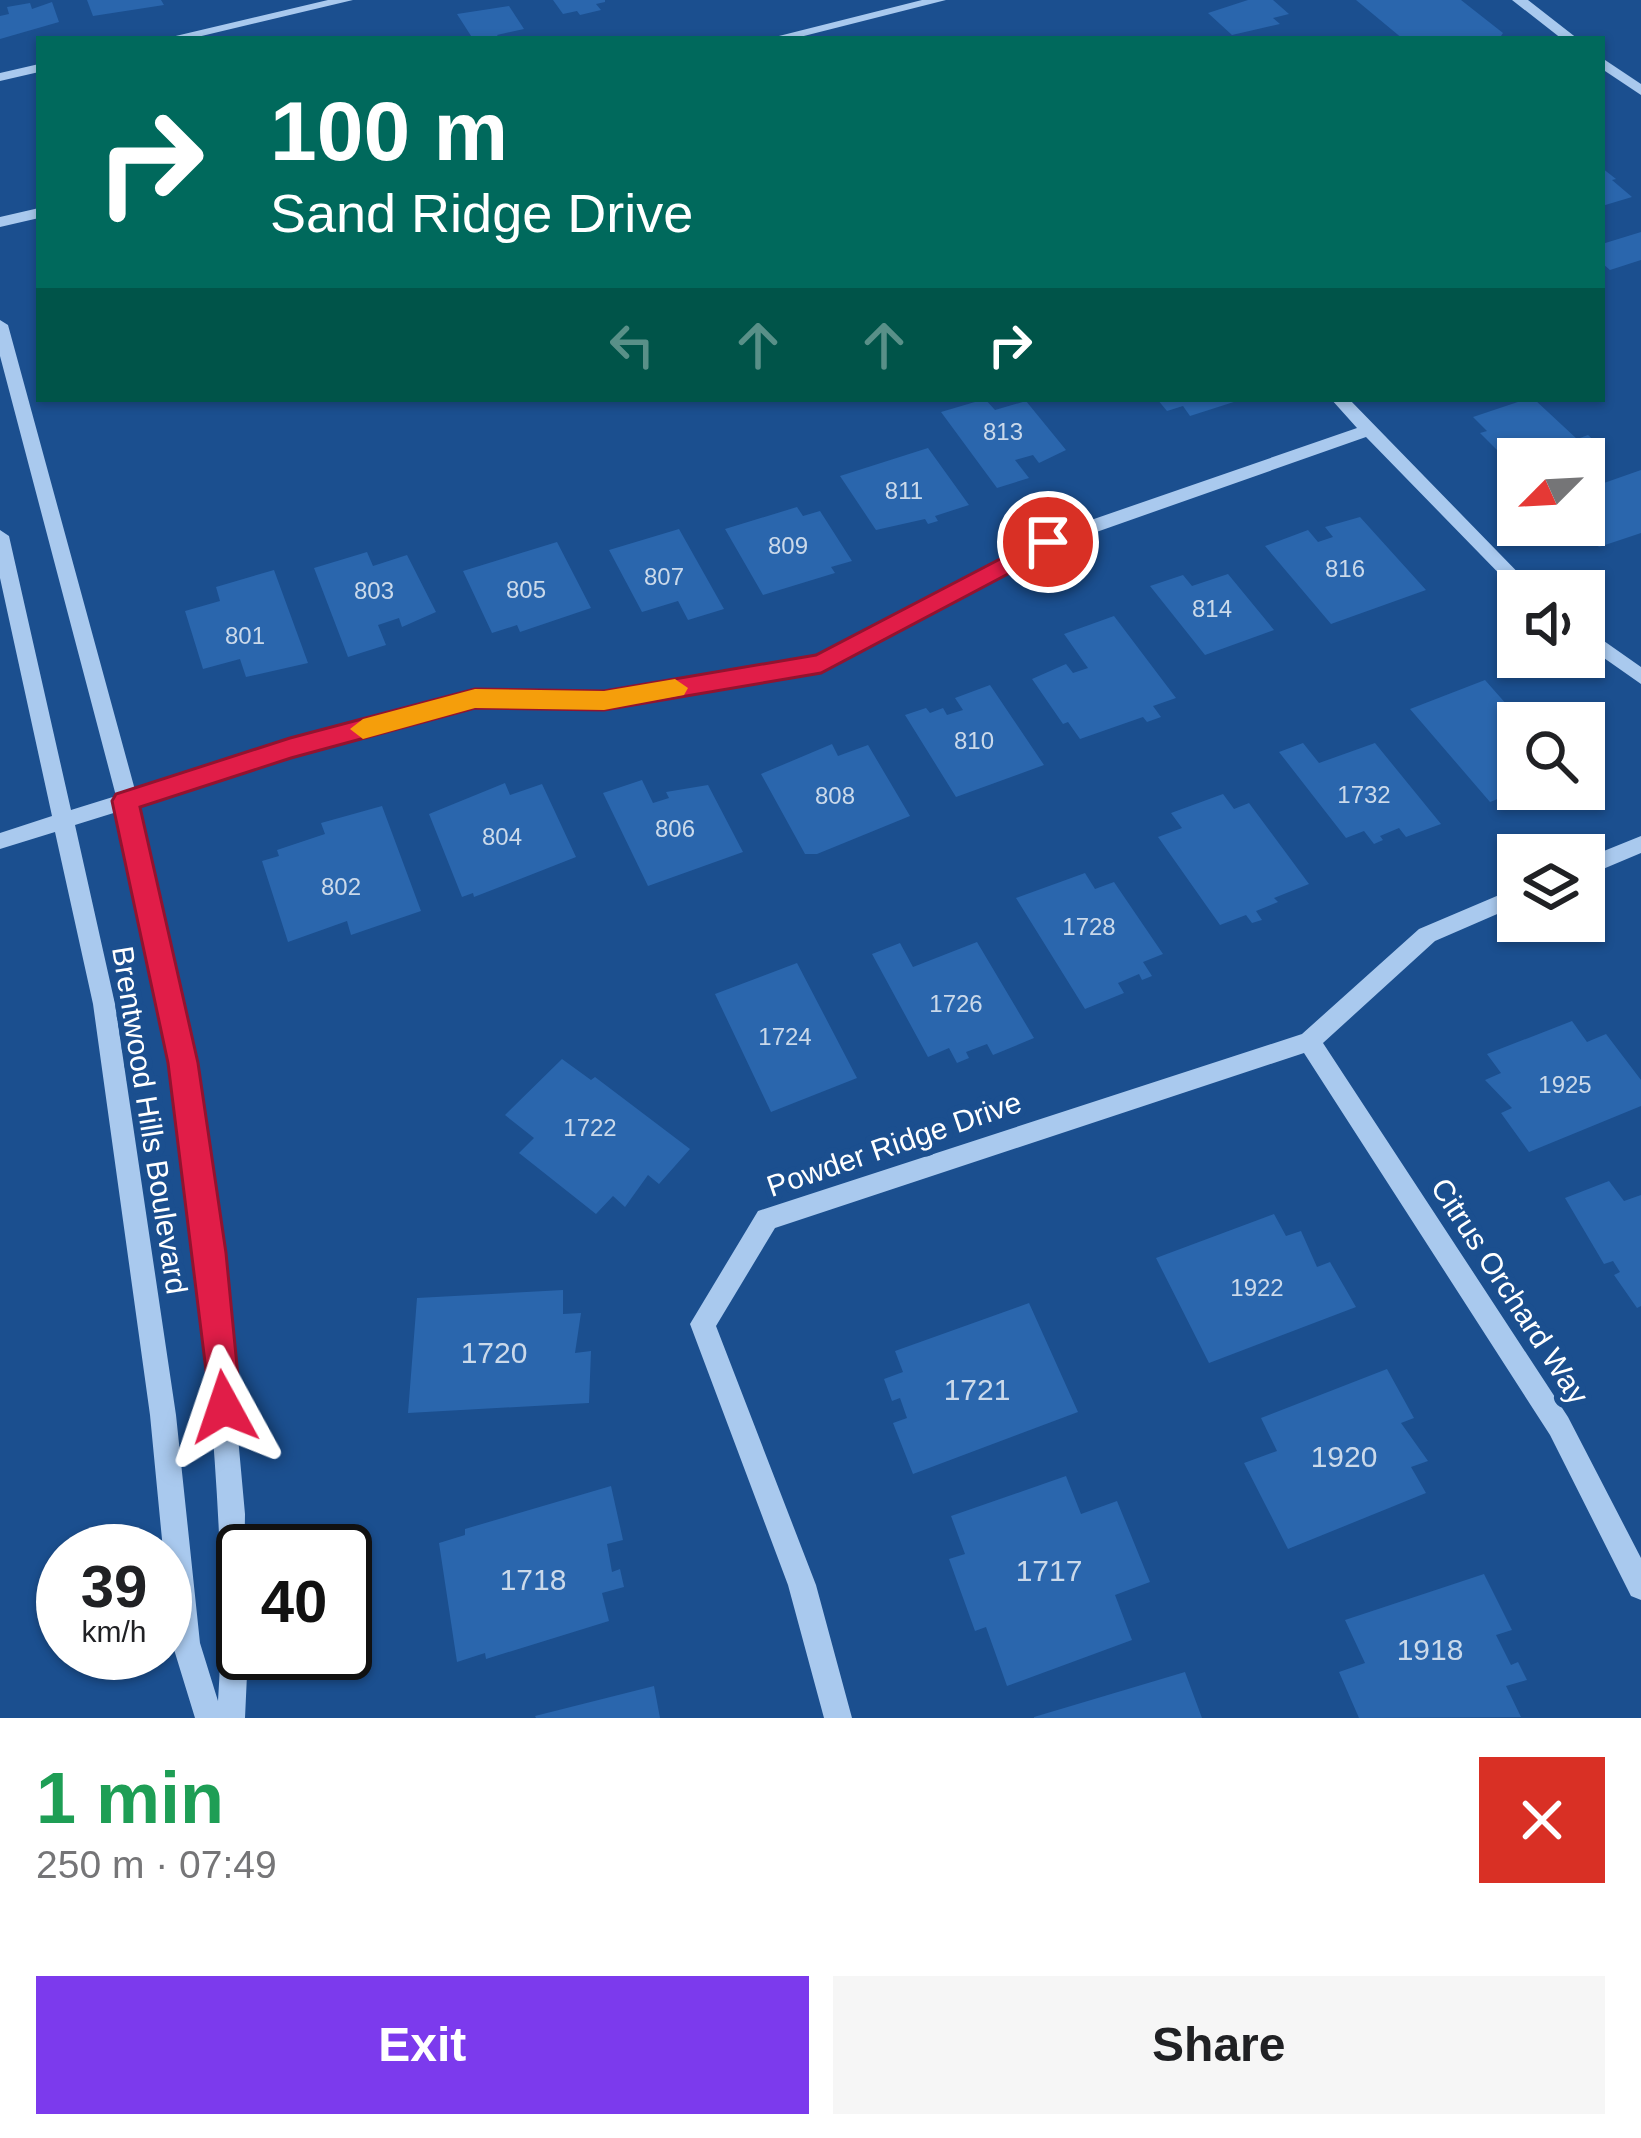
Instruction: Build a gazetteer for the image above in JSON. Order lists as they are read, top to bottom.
{
  "streets": {
    "street": ["Brentwood Hills Boulevard", "Powder Ridge Drive", "Citrus Orchard Way"]
  },
  "crossings": [
    ["Powder Ridge Drive", "Citrus Orchard Way"]
  ],
  "house_numbers": [
    "813",
    "811",
    "809",
    "816",
    "807",
    "805",
    "803",
    "814",
    "801",
    "810",
    "1732",
    "808",
    "806",
    "804",
    "802",
    "1728",
    "1726",
    "1724",
    "1925",
    "1722",
    "1922",
    "1720",
    "1721",
    "1920",
    "1717",
    "1718",
    "1918"
  ],
  "north": "bottom left",
  "page": {
    "turn": ["100 m", "Sand Ridge Drive"],
    "speed": "39 km/h",
    "limit": "40",
    "heading": ["1 min", "250 m · 07:49"],
    "buttons": ["Exit", "Share"]
  }
}
